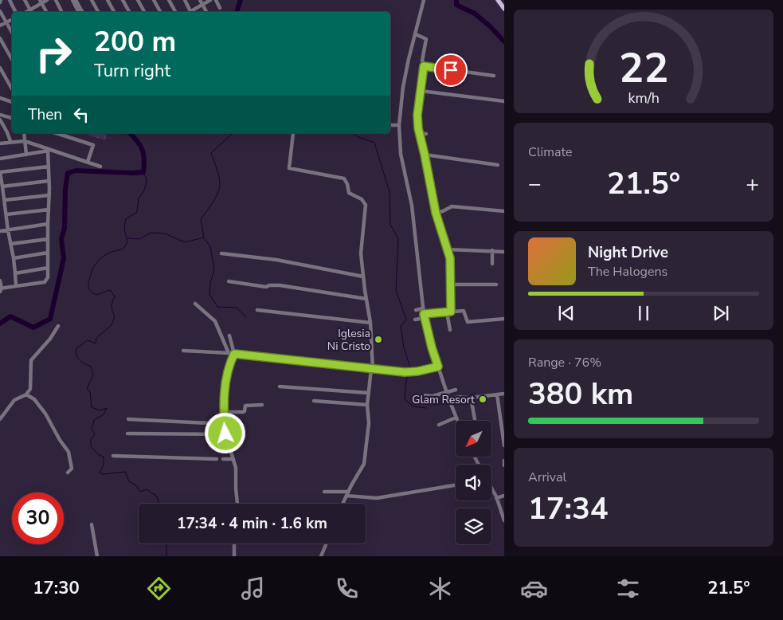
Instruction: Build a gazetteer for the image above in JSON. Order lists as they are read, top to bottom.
{
  "places": ["Iglesia Ni Cristo", "Glam Resort"],
  "north": "bottom left",
  "page": {
    "turn": ["200 m", "Turn right"],
    "then": "Then",
    "tile": [
      "Climate",
      ["Range · 76%", "380 km"],
      ["Arrival", "17:34"]
    ],
    "heat": ["−", "21.5°", "+"],
    "song": ["Night Drive", "The Halogens"],
    "limit": "30",
    "trip": "17:34 · 4 min · 1.6 km",
    "tabs": ["17:30", "21.5°"],
    "gauge": ["22", "km/h"]
  }
}
